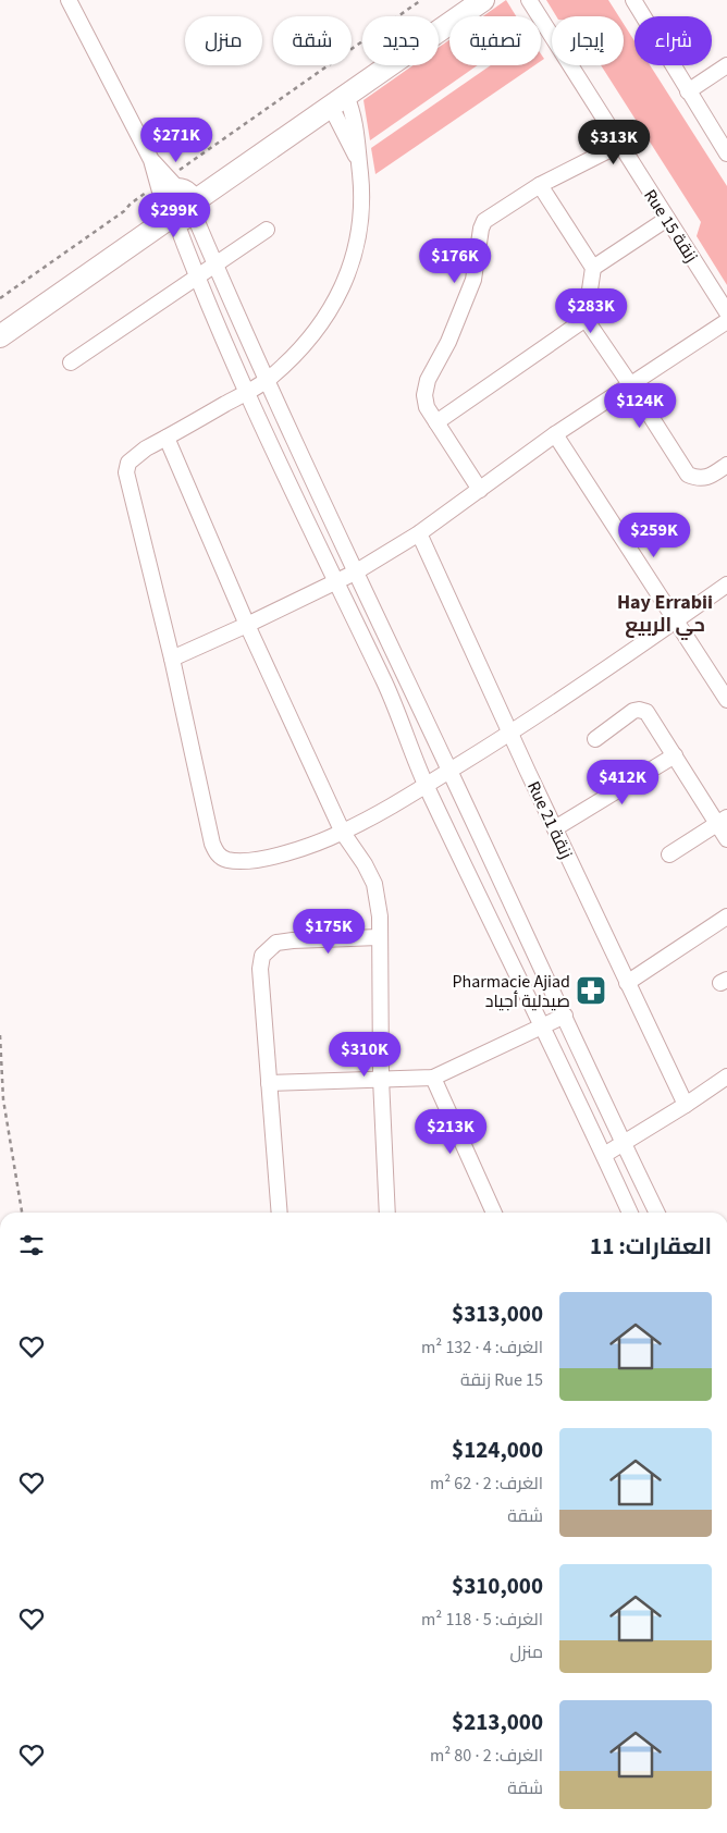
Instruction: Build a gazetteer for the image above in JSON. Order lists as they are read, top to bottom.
{
  "streets": {
    "street": ["Rue 15 زنقة", "Rue 21 زنقة"]
  },
  "districts": ["Hay Errabii حي الربيع"],
  "places": {
    "pharmacy": ["Pharmacie Ajiad صيدلية أجياد"]
  },
  "page": {
    "chip": [
      "شراء",
      "إيجار",
      "تصفية",
      "جديد",
      "شقة",
      "منزل"
    ],
    "price": [
      "$271K",
      "$313K",
      "$299K",
      "$176K",
      "$283K",
      "$124K",
      "$259K",
      "$412K",
      "$175K",
      "$310K",
      "$213K"
    ],
    "heading": "العقارات: 11",
    "list": [
      {
        "name": "$313,000",
        "note": "الغرف: 4 · 132 m² · Rue 15 زنقة"
      },
      {
        "name": "$124,000",
        "note": "الغرف: 2 · 62 m² · شقة"
      },
      {
        "name": "$310,000",
        "note": "الغرف: 5 · 118 m² · منزل"
      },
      {
        "name": "$213,000",
        "note": "الغرف: 2 · 80 m² · شقة"
      }
    ]
  }
}
